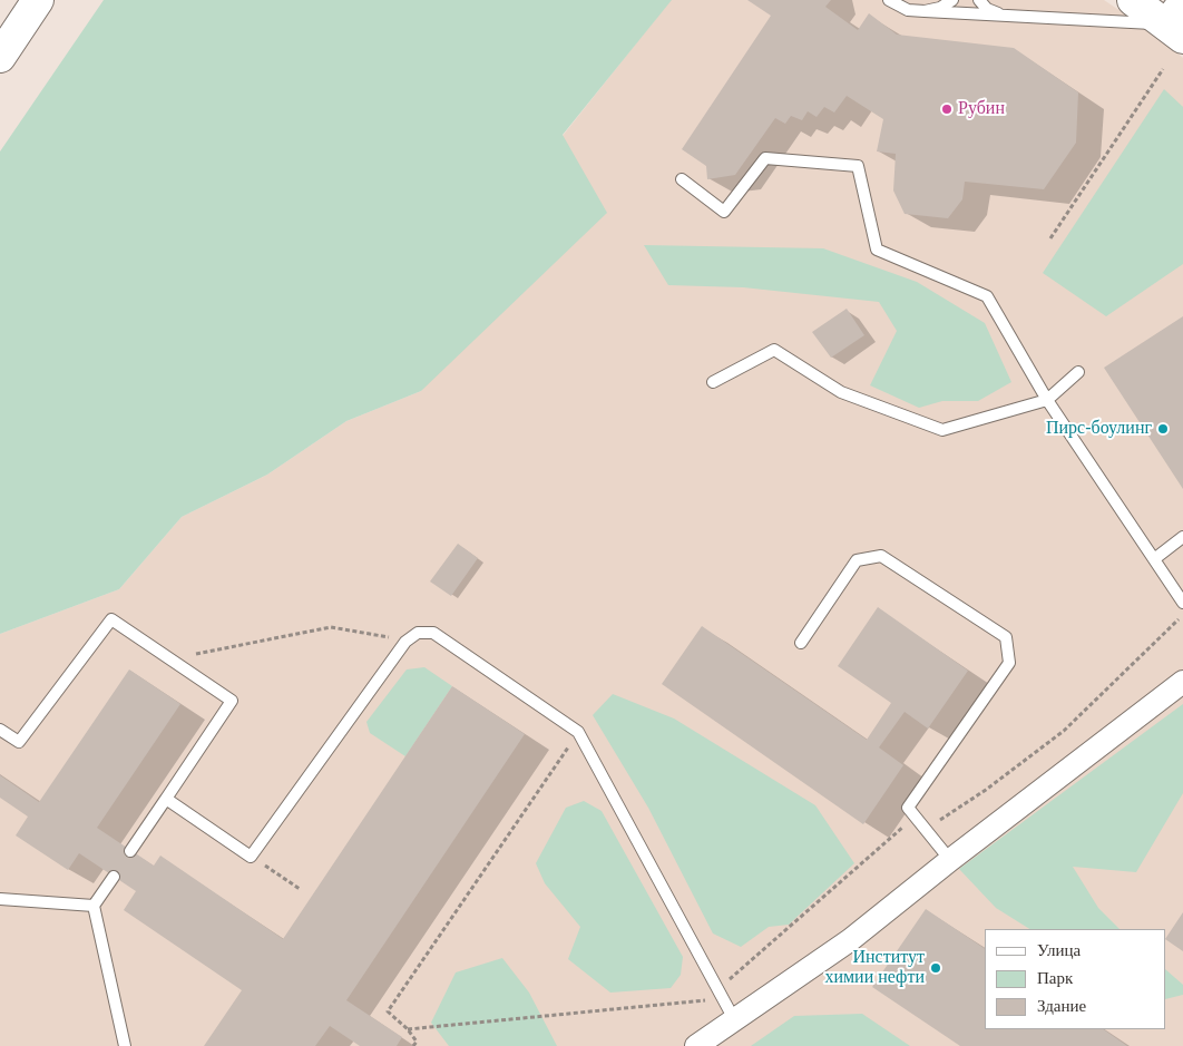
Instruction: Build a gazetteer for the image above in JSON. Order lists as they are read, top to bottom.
{
  "places": ["Рубин", "Пирс-боулинг", "Институт химии нефти"],
  "legend": ["Улица", "Парк", "Здание"]
}
